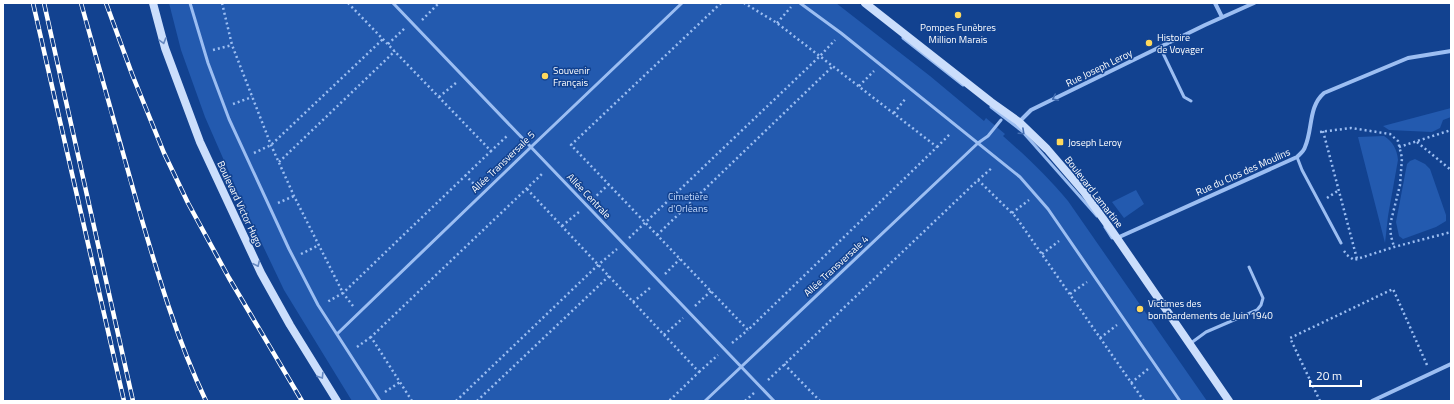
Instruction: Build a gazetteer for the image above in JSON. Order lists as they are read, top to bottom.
{
  "streets": {
    "street": [
      "Rue Joseph Leroy",
      "Rue du Clos des Moulins",
      "Boulevard Lamartine",
      "Boulevard Victor Hugo"
    ],
    "lane": ["Allée Transversale 5", "Allée Centrale", "Allée Transversale 4"]
  },
  "crossings": [
    ["Rue Joseph Leroy", "Boulevard Lamartine"],
    ["Allée Transversale 5", "Allée Centrale"],
    ["Rue du Clos des Moulins", "Boulevard Lamartine"],
    ["Allée Centrale", "Allée Transversale 4"]
  ],
  "one_way": ["Rue Joseph Leroy", "Boulevard Victor Hugo"],
  "parks": ["Cimetière d'Orléans"],
  "places": {
    "other": [
      "Pompes Funèbres Million Marais",
      "Histoire de Voyager",
      "Souvenir Français",
      "Victimes des bombardements de Juin 1940"
    ],
    "transit": ["Joseph Leroy"]
  },
  "scale_bar": "20 m"
}
